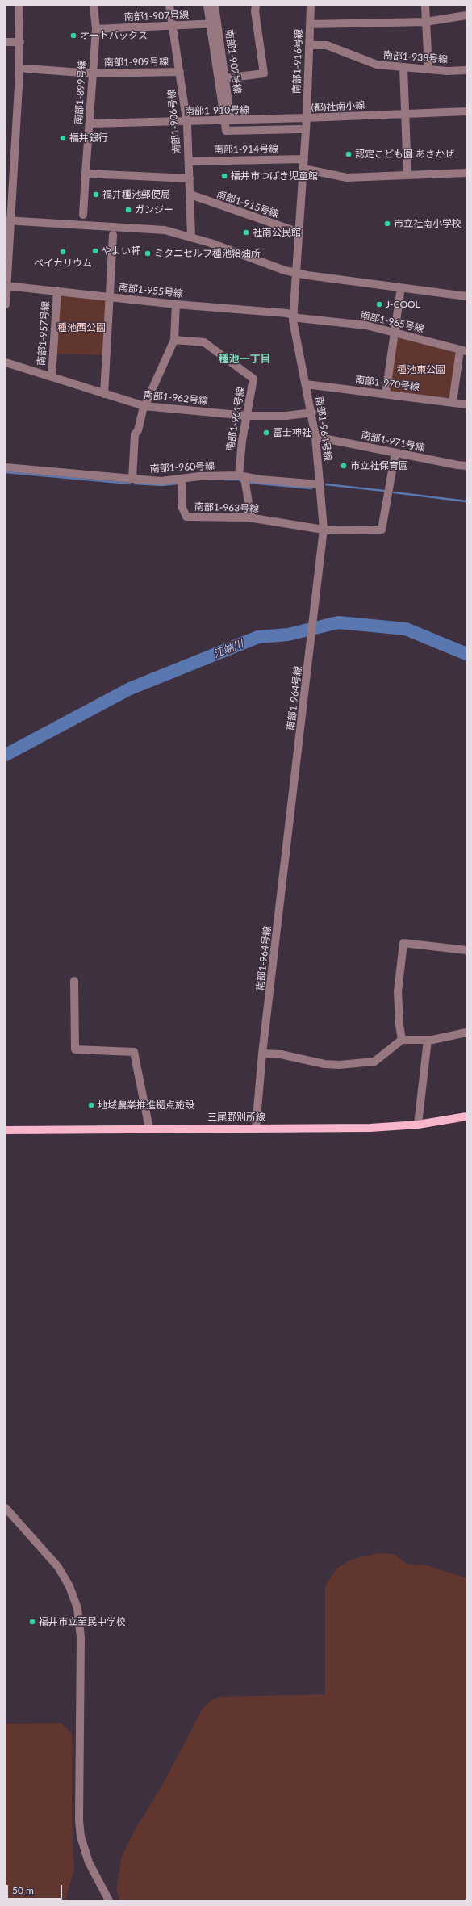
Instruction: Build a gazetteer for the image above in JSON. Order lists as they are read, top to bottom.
{
  "streets": {
    "main road": ["三尾野別所線"],
    "street": [
      "南部1-907号線",
      "南部1-938号線",
      "南部1-902号線",
      "南部1-916号線",
      "南部1-909号線",
      "南部1-899号線",
      "(都)社南小線",
      "南部1-910号線",
      "南部1-906号線",
      "南部1-914号線",
      "南部1-915号線",
      "南部1-955号線",
      "南部1-965号線",
      "南部1-957号線",
      "南部1-970号線",
      "南部1-962号線",
      "南部1-961号線",
      "南部1-964号線",
      "南部1-971号線",
      "南部1-960号線",
      "南部1-963号線"
    ]
  },
  "crossings": [
    ["南部1-907号線", "南部1-902号線"],
    ["南部1-907号線", "南部1-899号線"],
    ["南部1-907号線", "南部1-906号線"],
    ["南部1-938号線", "南部1-916号線"],
    ["南部1-902号線", "南部1-910号線"],
    ["南部1-916号線", "(都)社南小線"],
    ["南部1-916号線", "南部1-910号線"],
    ["南部1-909号線", "南部1-899号線"],
    ["南部1-909号線", "南部1-906号線"],
    ["南部1-899号線", "南部1-910号線"],
    ["(都)社南小線", "南部1-910号線"],
    ["(都)社南小線", "南部1-914号線"],
    ["(都)社南小線", "南部1-915号線"],
    ["(都)社南小線", "南部1-964号線"],
    ["南部1-910号線", "南部1-906号線"],
    ["南部1-906号線", "南部1-914号線"],
    ["南部1-906号線", "南部1-915号線"],
    ["南部1-955号線", "南部1-965号線"],
    ["南部1-955号線", "南部1-957号線"],
    ["南部1-955号線", "南部1-964号線"],
    ["南部1-965号線", "南部1-964号線"],
    ["南部1-957号線", "南部1-962号線"],
    ["南部1-970号線", "南部1-964号線"],
    ["南部1-962号線", "南部1-961号線"],
    ["南部1-962号線", "南部1-964号線"],
    ["南部1-961号線", "南部1-960号線"],
    ["南部1-961号線", "南部1-963号線"],
    ["南部1-964号線", "南部1-971号線"],
    ["南部1-964号線", "南部1-960号線"],
    ["南部1-964号線", "南部1-963号線"],
    ["南部1-964号線", "三尾野別所線"],
    ["南部1-971号線", "南部1-963号線"],
    ["南部1-960号線", "南部1-963号線"]
  ],
  "districts": ["種池一丁目"],
  "water": ["江端川"],
  "parks": ["種池西公園", "種池東公園"],
  "places": [
    "オートバックス",
    "福井銀行",
    "認定こども園 あさかぜ",
    "福井市つばき児童館",
    "福井種池郵便局",
    "ガンジー",
    "市立社南小学校",
    "社南公民館",
    "やよい軒",
    "ベイカリウム",
    "ミタニセルフ種池給油所",
    "J-COOL",
    "富士神社",
    "市立社保育園",
    "地域農業推進拠点施設",
    "福井市立至民中学校"
  ],
  "scale_bar": "50 m"
}
